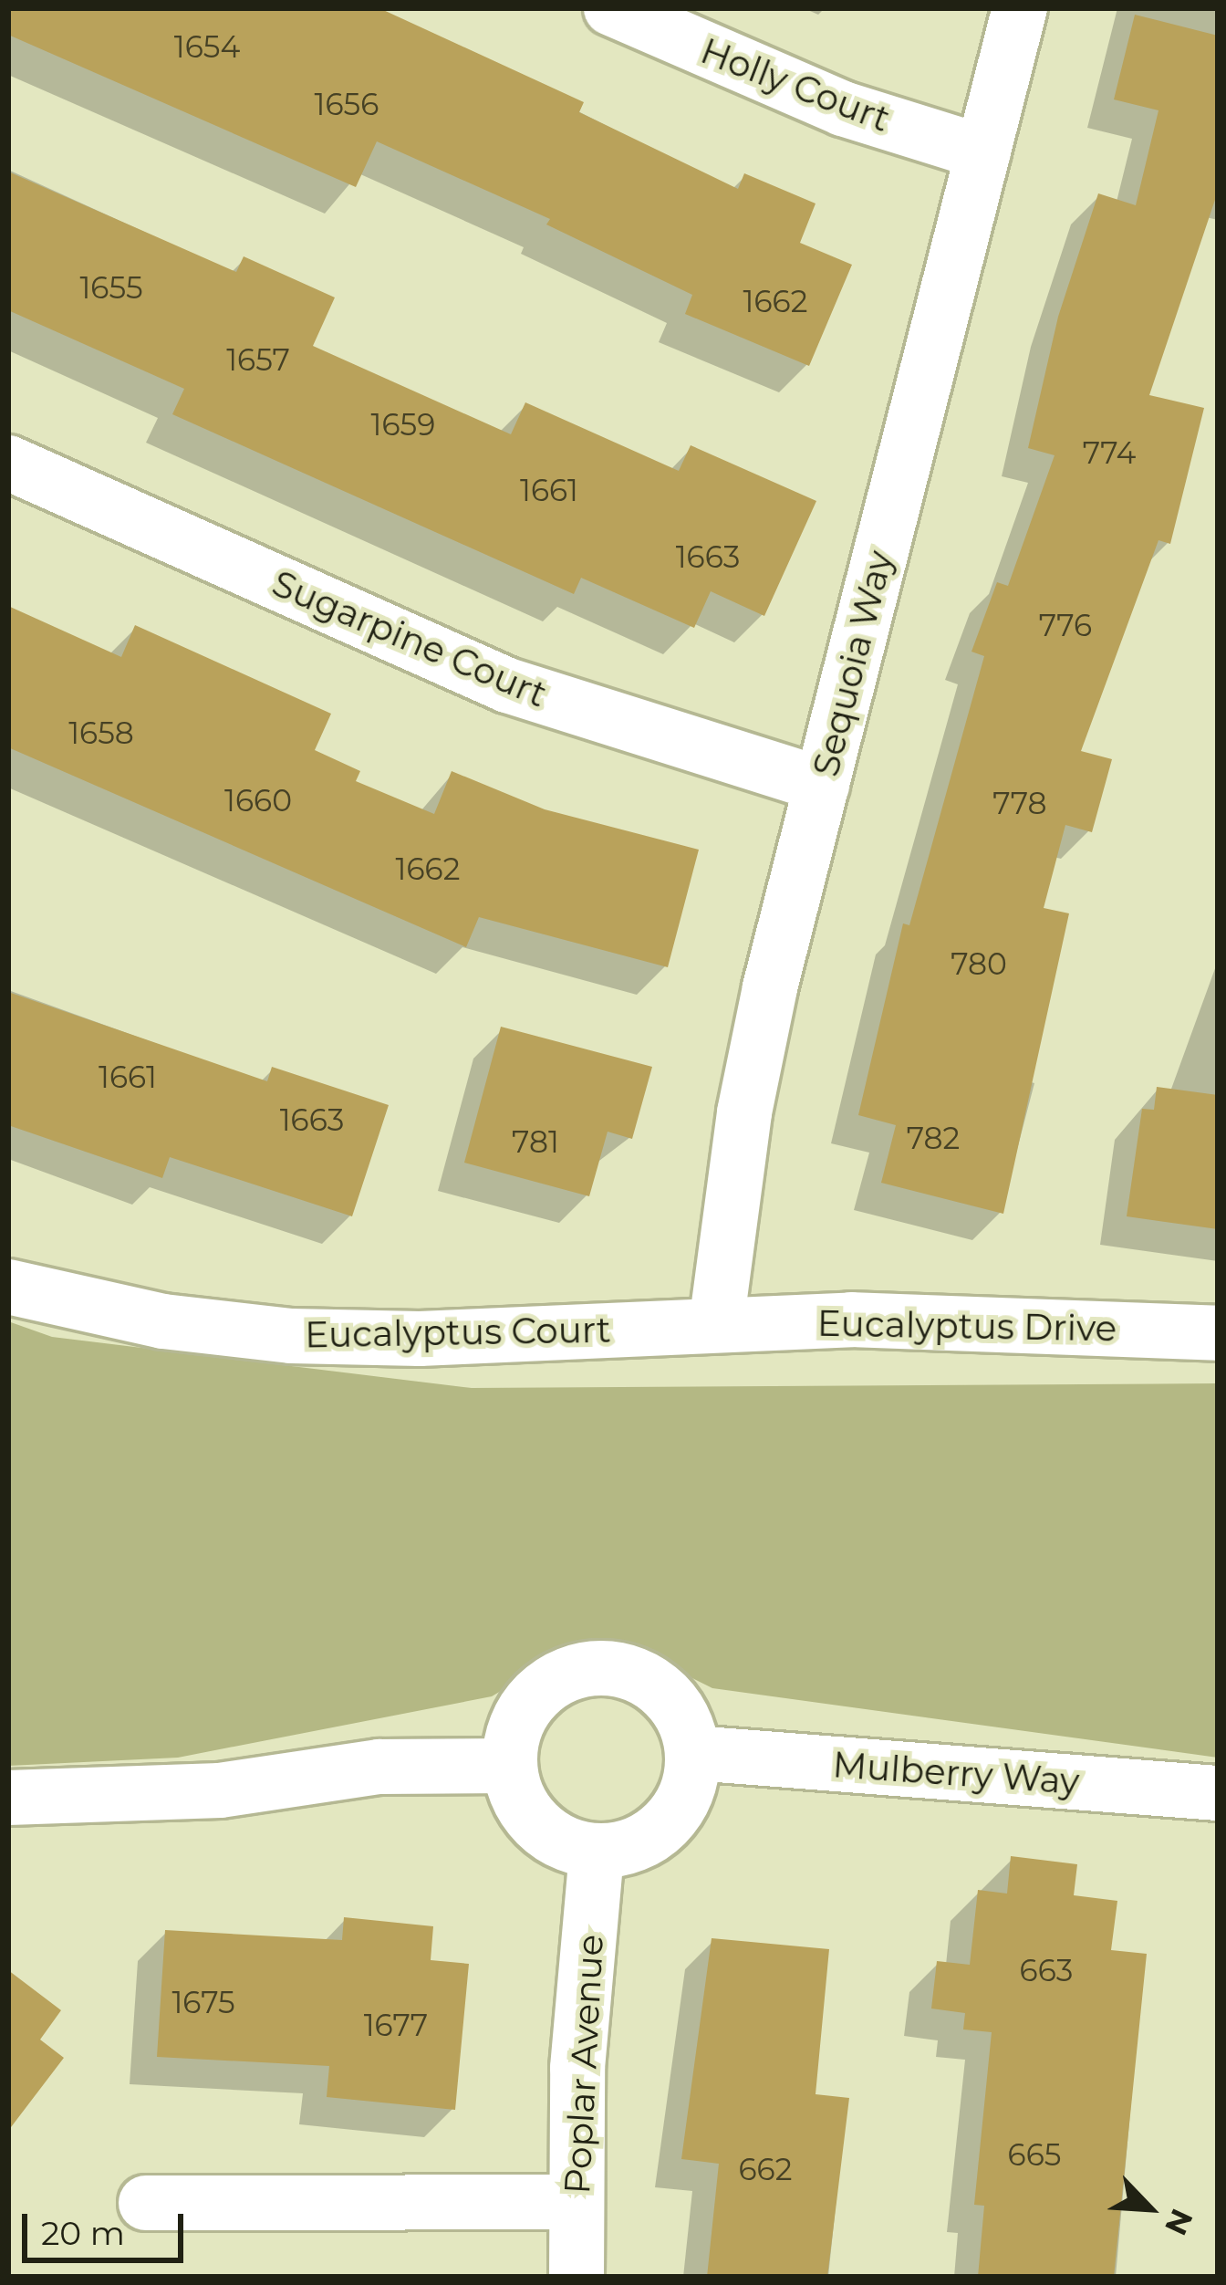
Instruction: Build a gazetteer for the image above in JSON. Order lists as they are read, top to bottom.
{
  "streets": {
    "street": [
      "Holly Court",
      "Sugarpine Court",
      "Sequoia Way",
      "Eucalyptus Drive",
      "Eucalyptus Court",
      "Mulberry Way",
      "Poplar Avenue"
    ]
  },
  "crossings": [
    ["Holly Court", "Sequoia Way"],
    ["Sugarpine Court", "Sequoia Way"],
    ["Sequoia Way", "Eucalyptus Drive"],
    ["Sequoia Way", "Eucalyptus Court"],
    ["Eucalyptus Drive", "Eucalyptus Court"],
    ["Mulberry Way", "Poplar Avenue"]
  ],
  "house_numbers": [
    "1654",
    "1656",
    "1655",
    "1662",
    "1657",
    "1659",
    "774",
    "1661",
    "1663",
    "776",
    "1658",
    "1660",
    "778",
    "1662",
    "780",
    "1661",
    "1663",
    "782",
    "781",
    "663",
    "1675",
    "1677",
    "665",
    "662"
  ],
  "scale_bar": "20 m",
  "north": "bottom right"
}
